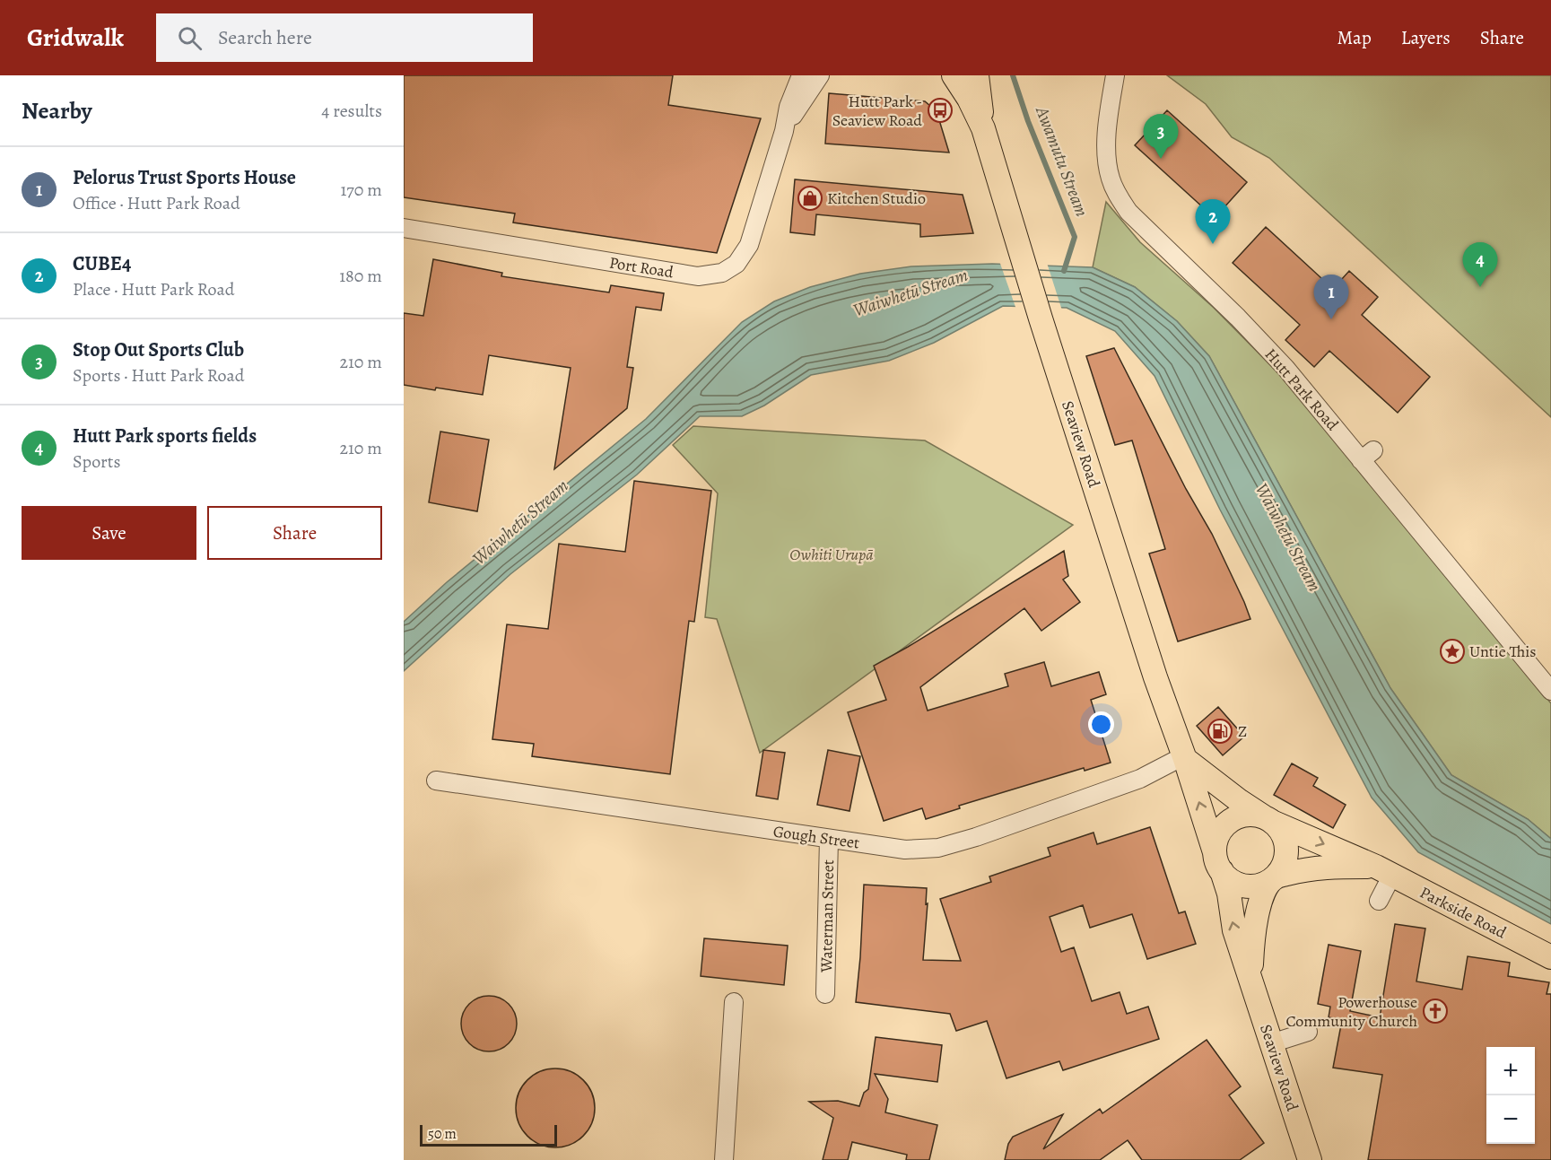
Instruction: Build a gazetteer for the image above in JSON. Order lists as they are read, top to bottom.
{
  "streets": {
    "main road": ["Seaview Road", "Parkside Road"],
    "street": [
      "Port Road",
      "Hutt Park Road",
      "Gough Street",
      "Waterman Street"
    ]
  },
  "crossings": [
    ["Seaview Road", "Gough Street"],
    ["Seaview Road", "Parkside Road"],
    ["Gough Street", "Waterman Street"]
  ],
  "water": ["Awamutu Stream", "Waiwhetū Stream"],
  "parks": ["Owhiti Urupā"],
  "places": {
    "bus stop": ["Hutt Park - Seaview Road"],
    "shop": ["Kitchen Studio"],
    "place": ["Untie This"],
    "fuel station": ["Z"],
    "church": ["Powerhouse Community Church"]
  },
  "scale_bar": "50 m",
  "page": {
    "header": "Gridwalk",
    "search": "Search here",
    "nav": ["Map", "Layers", "Share"],
    "heading": ["Nearby", "4 results"],
    "pins": [
      "3",
      "2",
      "4",
      "1"
    ],
    "list": [
      {
        "mark": "1",
        "name": "Pelorus Trust Sports House",
        "note": "Office · Hutt Park Road",
        "value": "170 m"
      },
      {
        "mark": "2",
        "name": "CUBE4",
        "note": "Place · Hutt Park Road",
        "value": "180 m"
      },
      {
        "mark": "3",
        "name": "Stop Out Sports Club",
        "note": "Sports · Hutt Park Road",
        "value": "210 m"
      },
      {
        "mark": "4",
        "name": "Hutt Park sports fields",
        "note": "Sports",
        "value": "210 m"
      }
    ],
    "buttons": ["Save", "Share"],
    "map_buttons": ["+", "−"],
    "scale": "50 m"
  }
}
